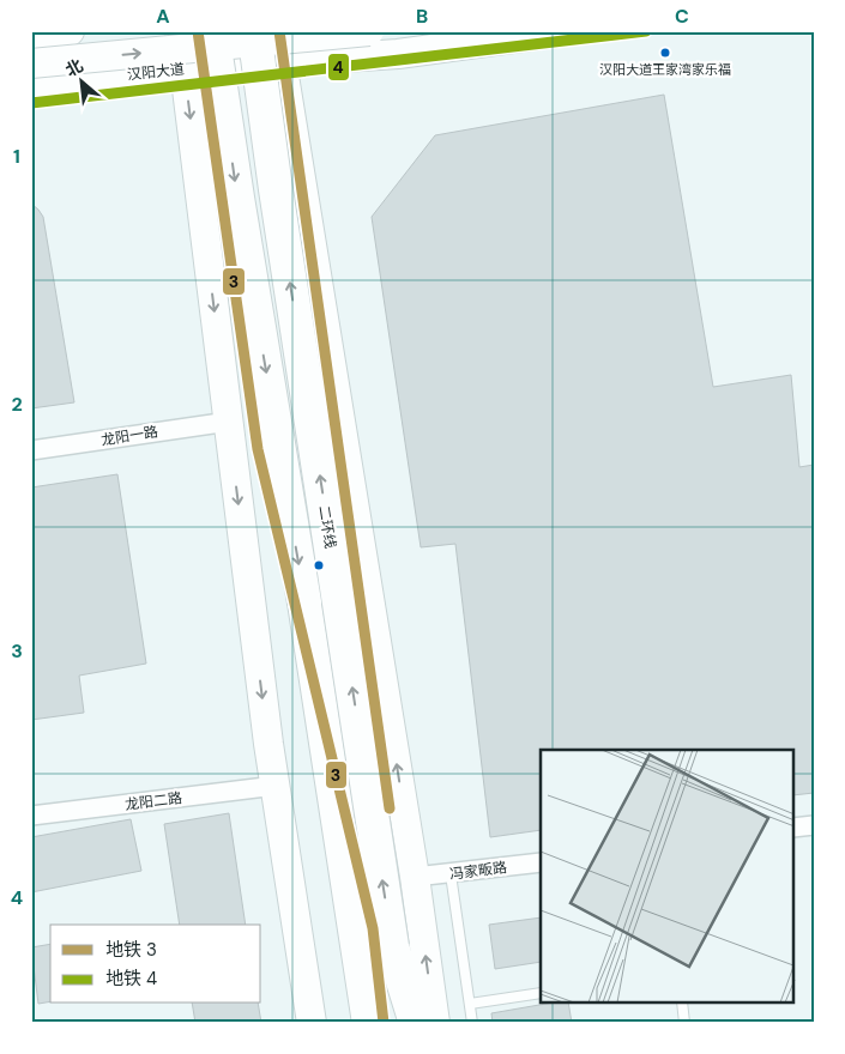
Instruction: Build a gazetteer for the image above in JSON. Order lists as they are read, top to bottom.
{
  "streets": {
    "highway": ["二环线"],
    "main road": ["汉阳大道"],
    "street": ["龙阳一路", "龙阳二路", "冯家畈路"]
  },
  "places": ["汉阳大道王家湾家乐福"],
  "lines": ["metro line 3", "metro line 4"],
  "legend": ["地铁 3", "地铁 4"],
  "north": "top left",
  "grid": {
    "columns": ["A", "B", "C"],
    "rows": [
      "1",
      "2",
      "3",
      "4"
    ]
  }
}
